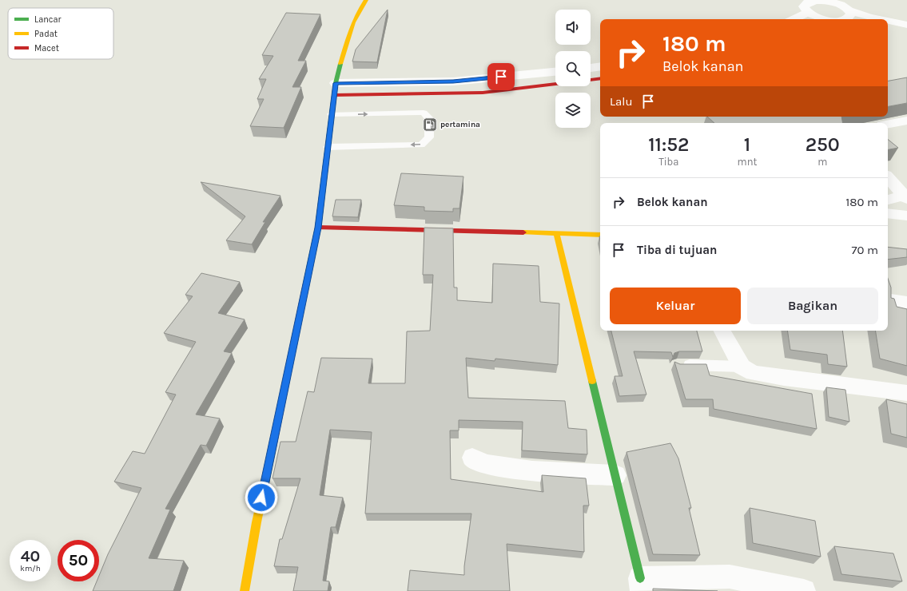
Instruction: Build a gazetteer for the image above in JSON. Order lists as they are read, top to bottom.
{
  "places": {
    "fuel station": ["pertamina"]
  },
  "legend": ["Lancar", "Padat", "Macet"],
  "page": {
    "turn": ["180 m", "Belok kanan"],
    "then": "Lalu",
    "eta": [
      "11:52",
      "Tiba",
      "1",
      "mnt",
      "250",
      "m"
    ],
    "list": [
      {
        "name": "Belok kanan",
        "value": "180 m"
      },
      {
        "name": "Tiba di tujuan",
        "value": "70 m"
      }
    ],
    "buttons": ["Keluar", "Bagikan"],
    "speed": "40 km/h",
    "limit": "50"
  }
}
